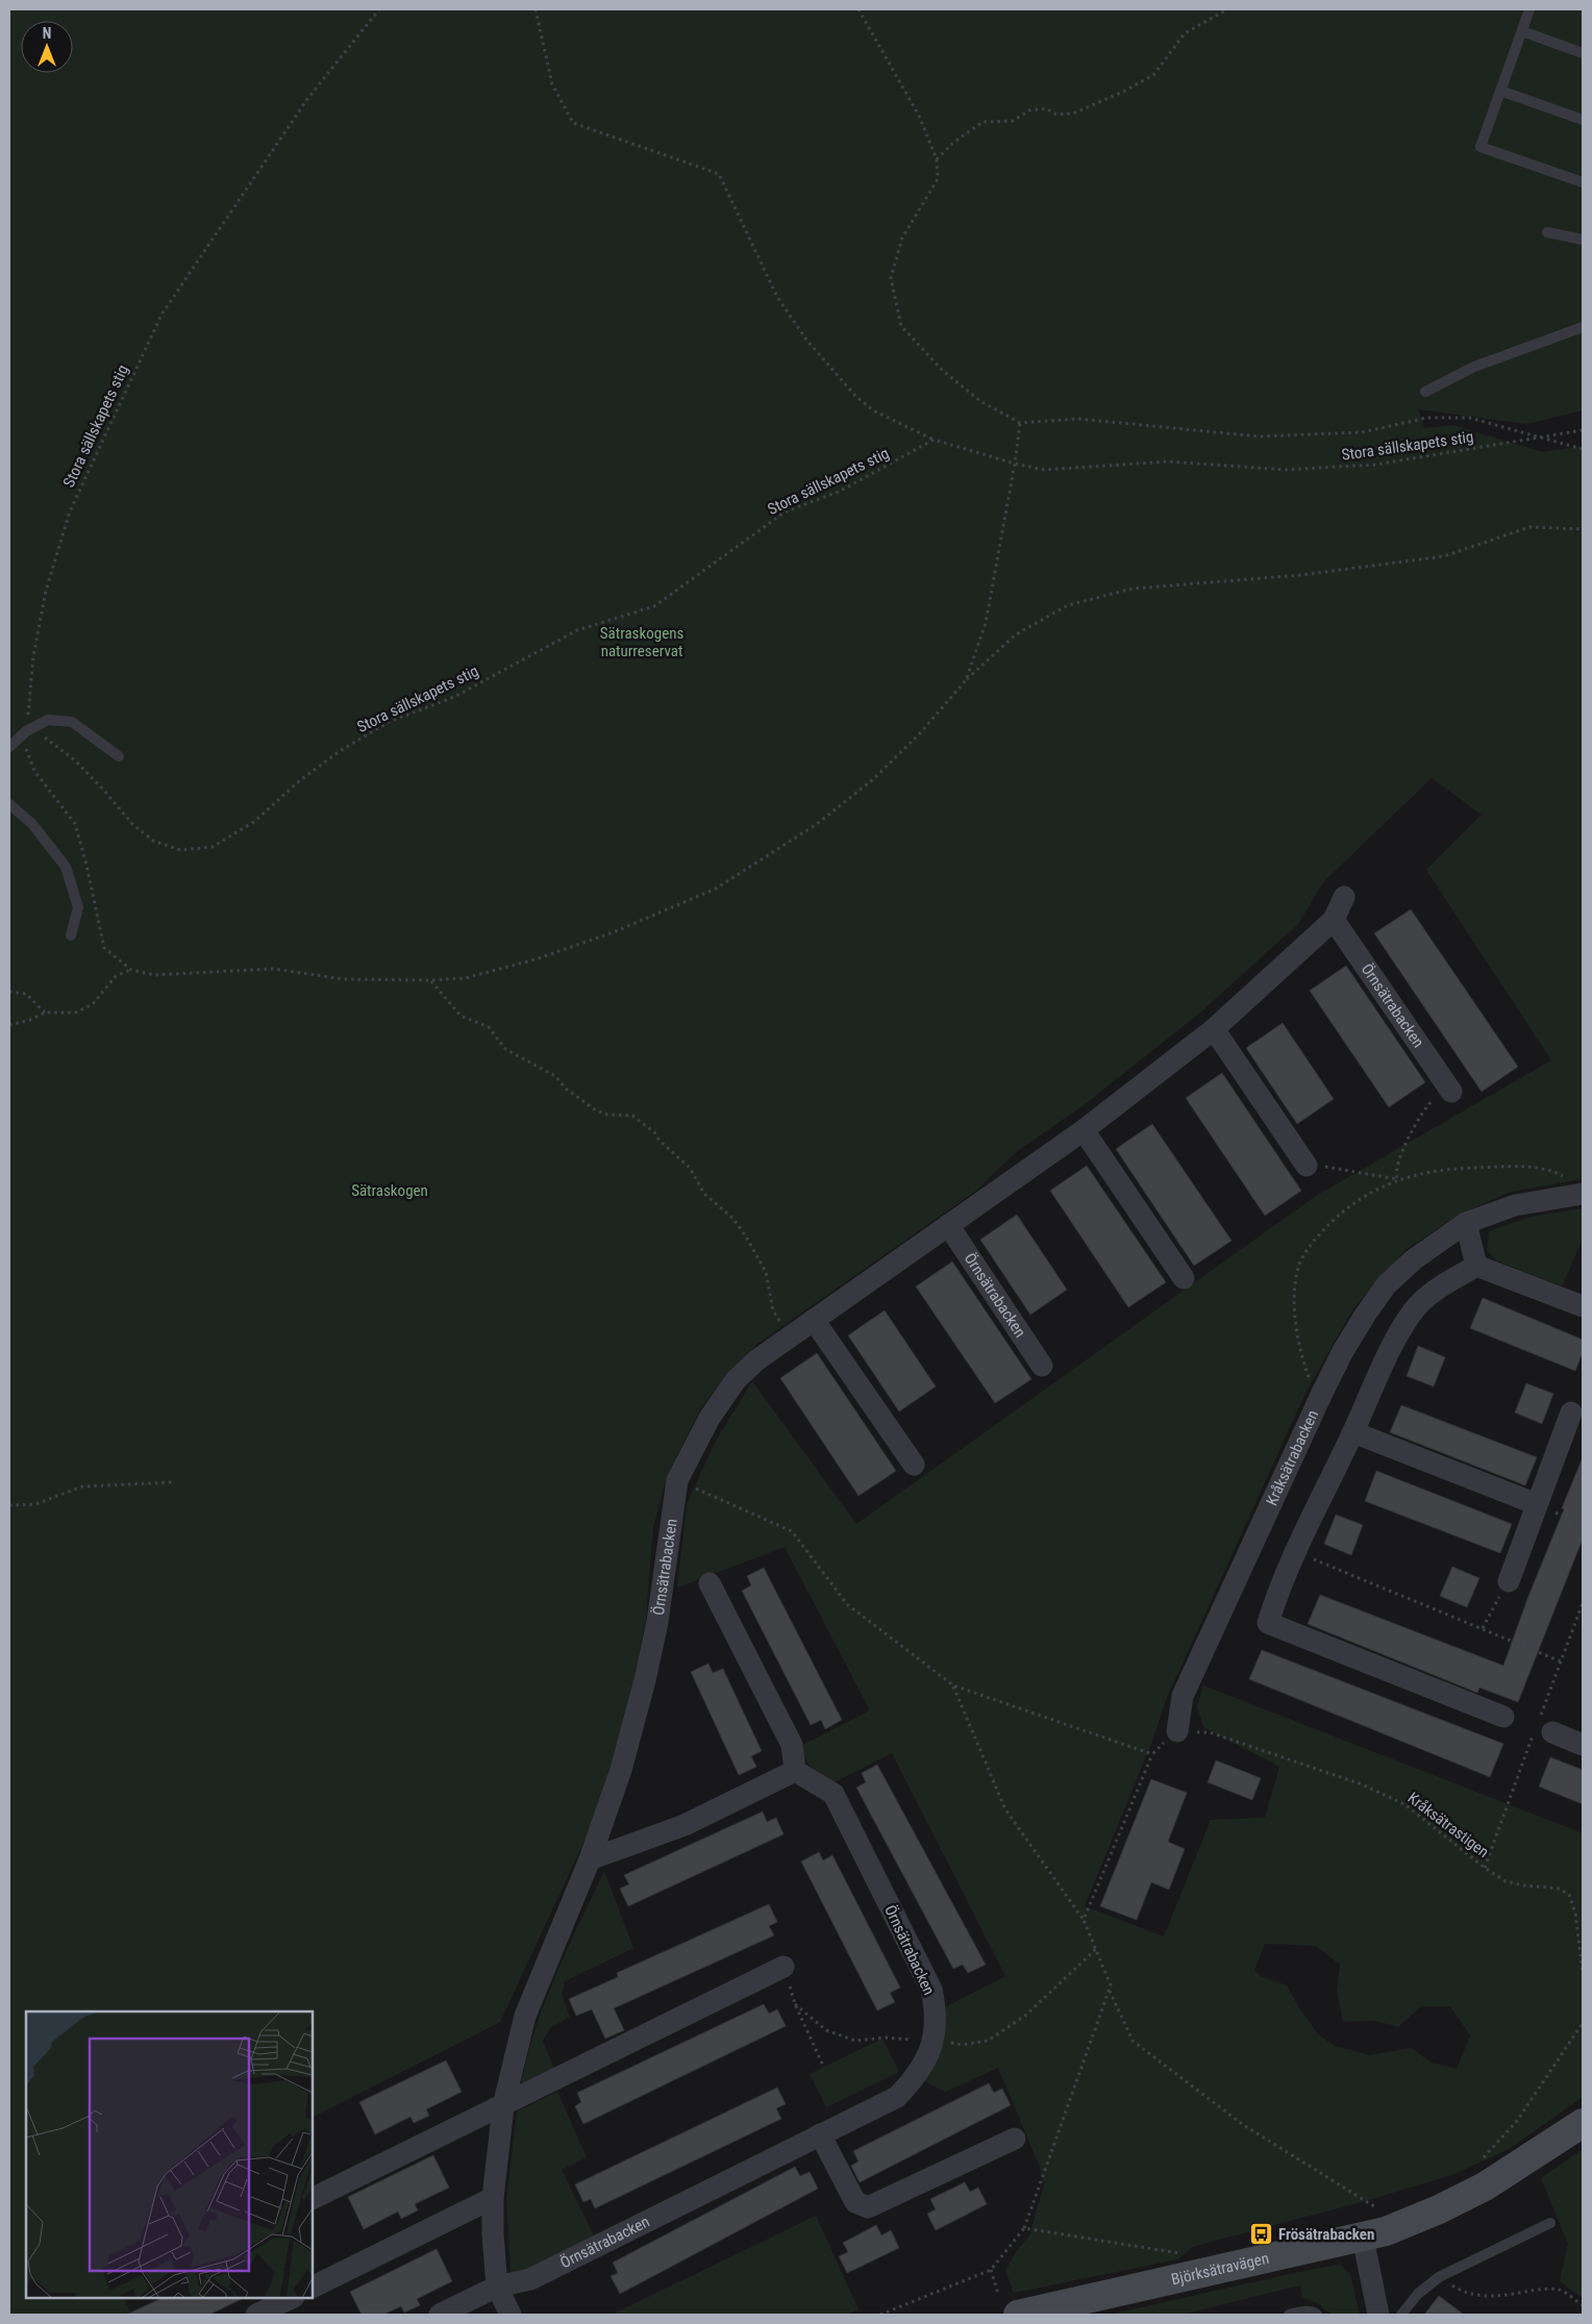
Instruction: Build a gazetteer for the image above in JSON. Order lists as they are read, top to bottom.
{
  "streets": {
    "street": ["Örnsätrabacken", "Kråksätrabacken", "Björksätravägen"],
    "path": ["Stora sällskapets stig", "Kråksätrastigen"]
  },
  "crossings": [
    ["Kråksätrabacken", "Kråksätrastigen"]
  ],
  "parks": ["Sätraskogens naturreservat", "Sätraskogen"],
  "places": {
    "bus stop": ["Frösätrabacken"]
  },
  "north": "top"
}
